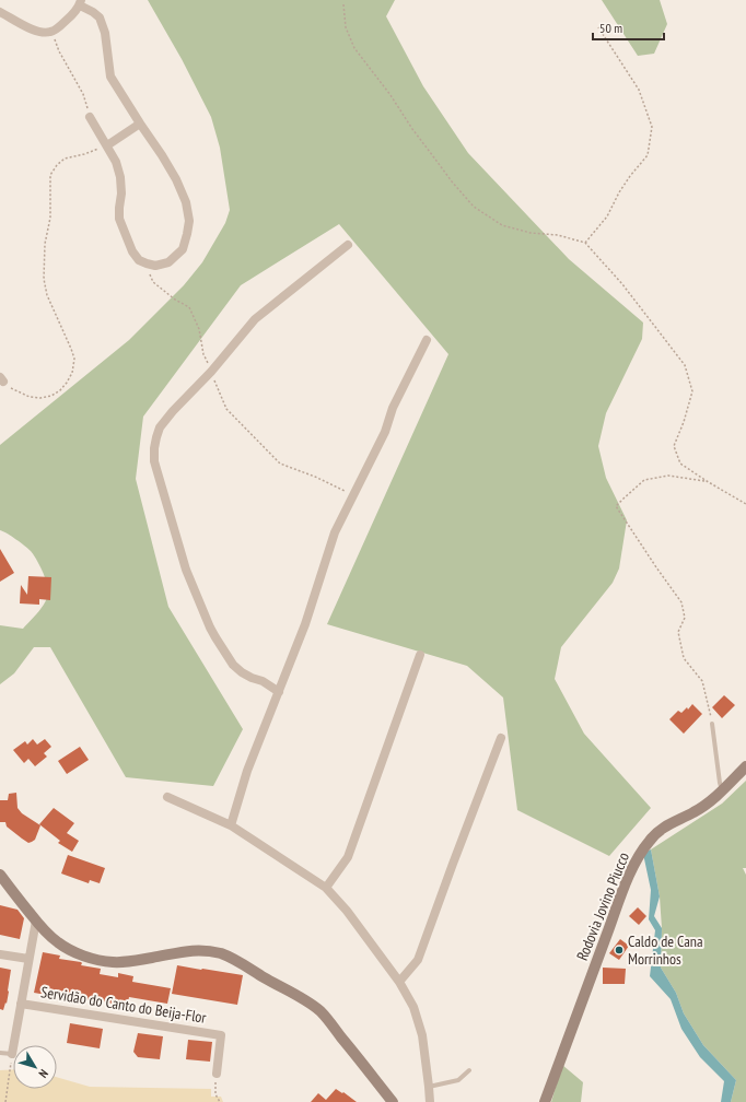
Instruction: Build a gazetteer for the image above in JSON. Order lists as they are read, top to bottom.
{
  "streets": {
    "main road": ["Rodovia Jovino Piucco"],
    "street": ["Servidão do Canto do Beija-Flor"]
  },
  "places": ["Caldo de Cana Morrinhos"],
  "scale_bar": "50 m",
  "north": "bottom right"
}
